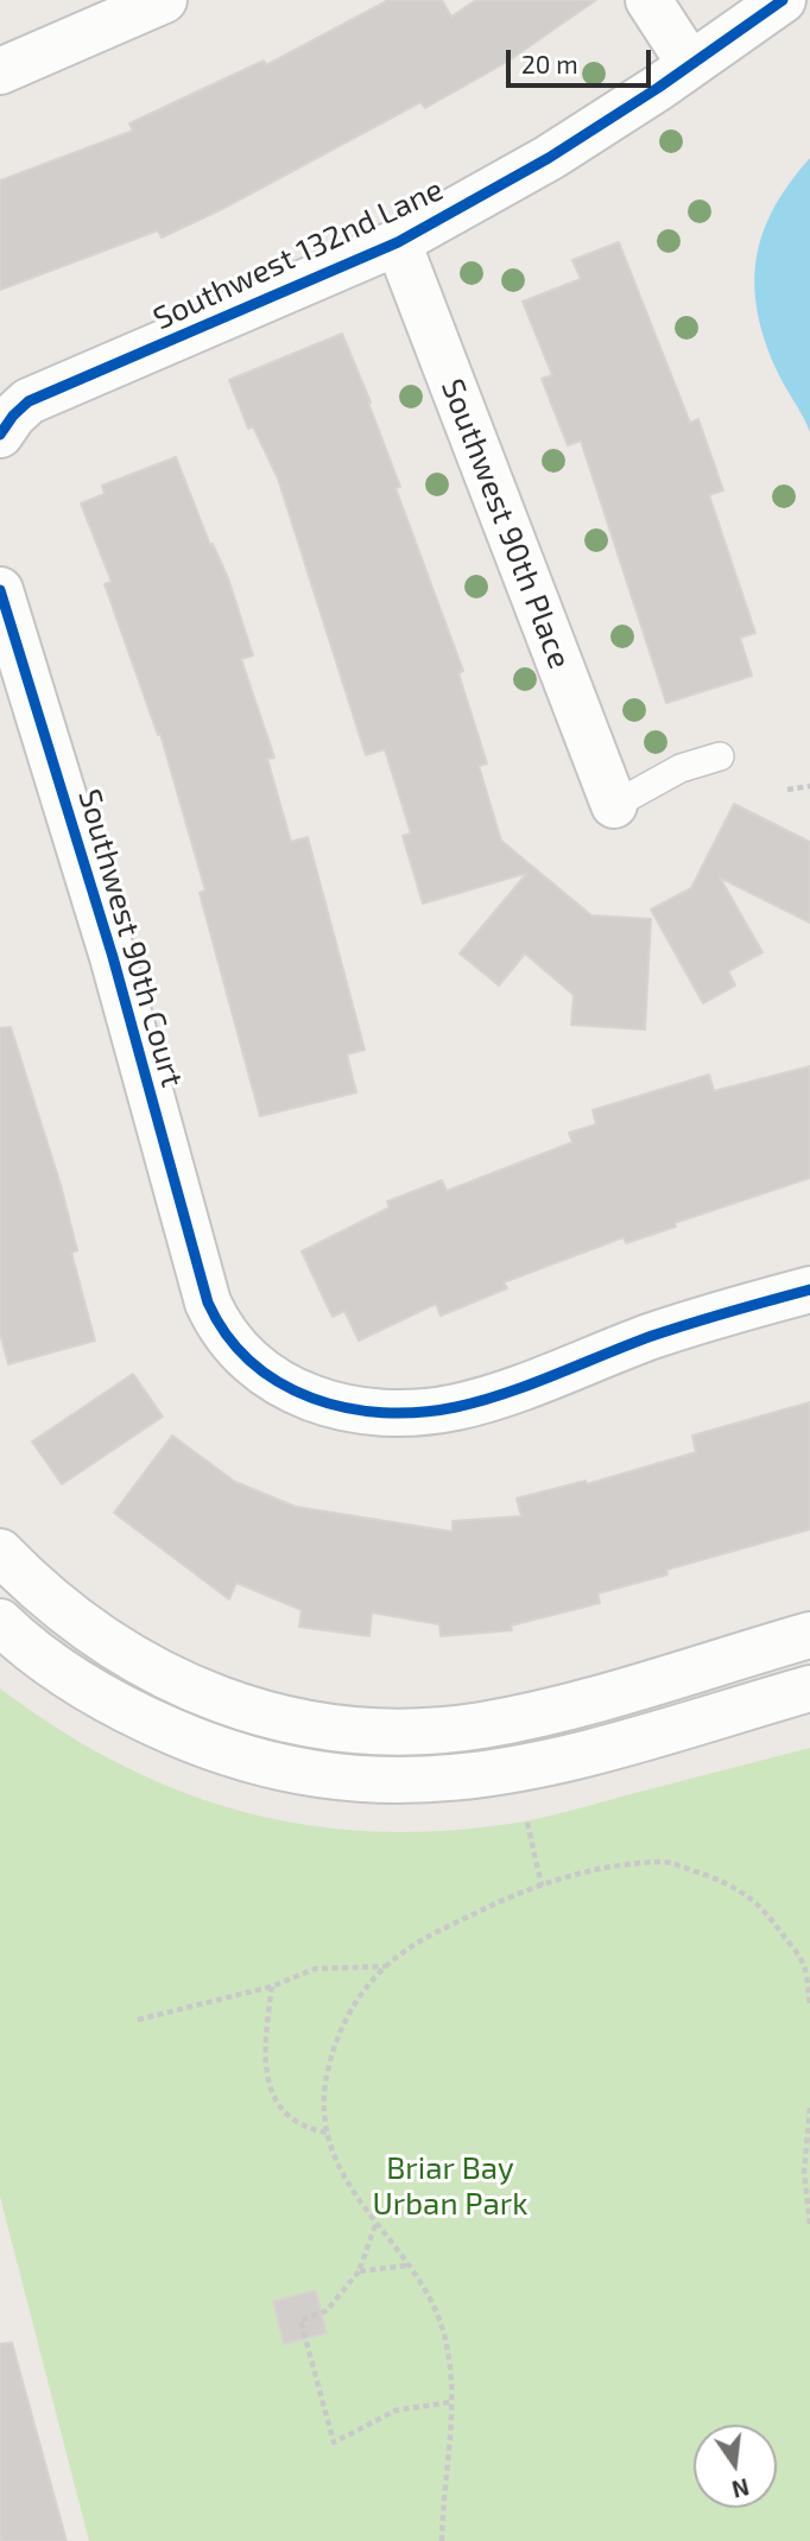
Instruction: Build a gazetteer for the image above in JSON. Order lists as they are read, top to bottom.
{
  "streets": {
    "street": ["Southwest 132nd Lane", "Southwest 90th Place", "Southwest 90th Court"]
  },
  "crossings": [
    ["Southwest 132nd Lane", "Southwest 90th Place"]
  ],
  "parks": ["Briar Bay Urban Park"],
  "scale_bar": "20 m",
  "north": "bottom"
}
